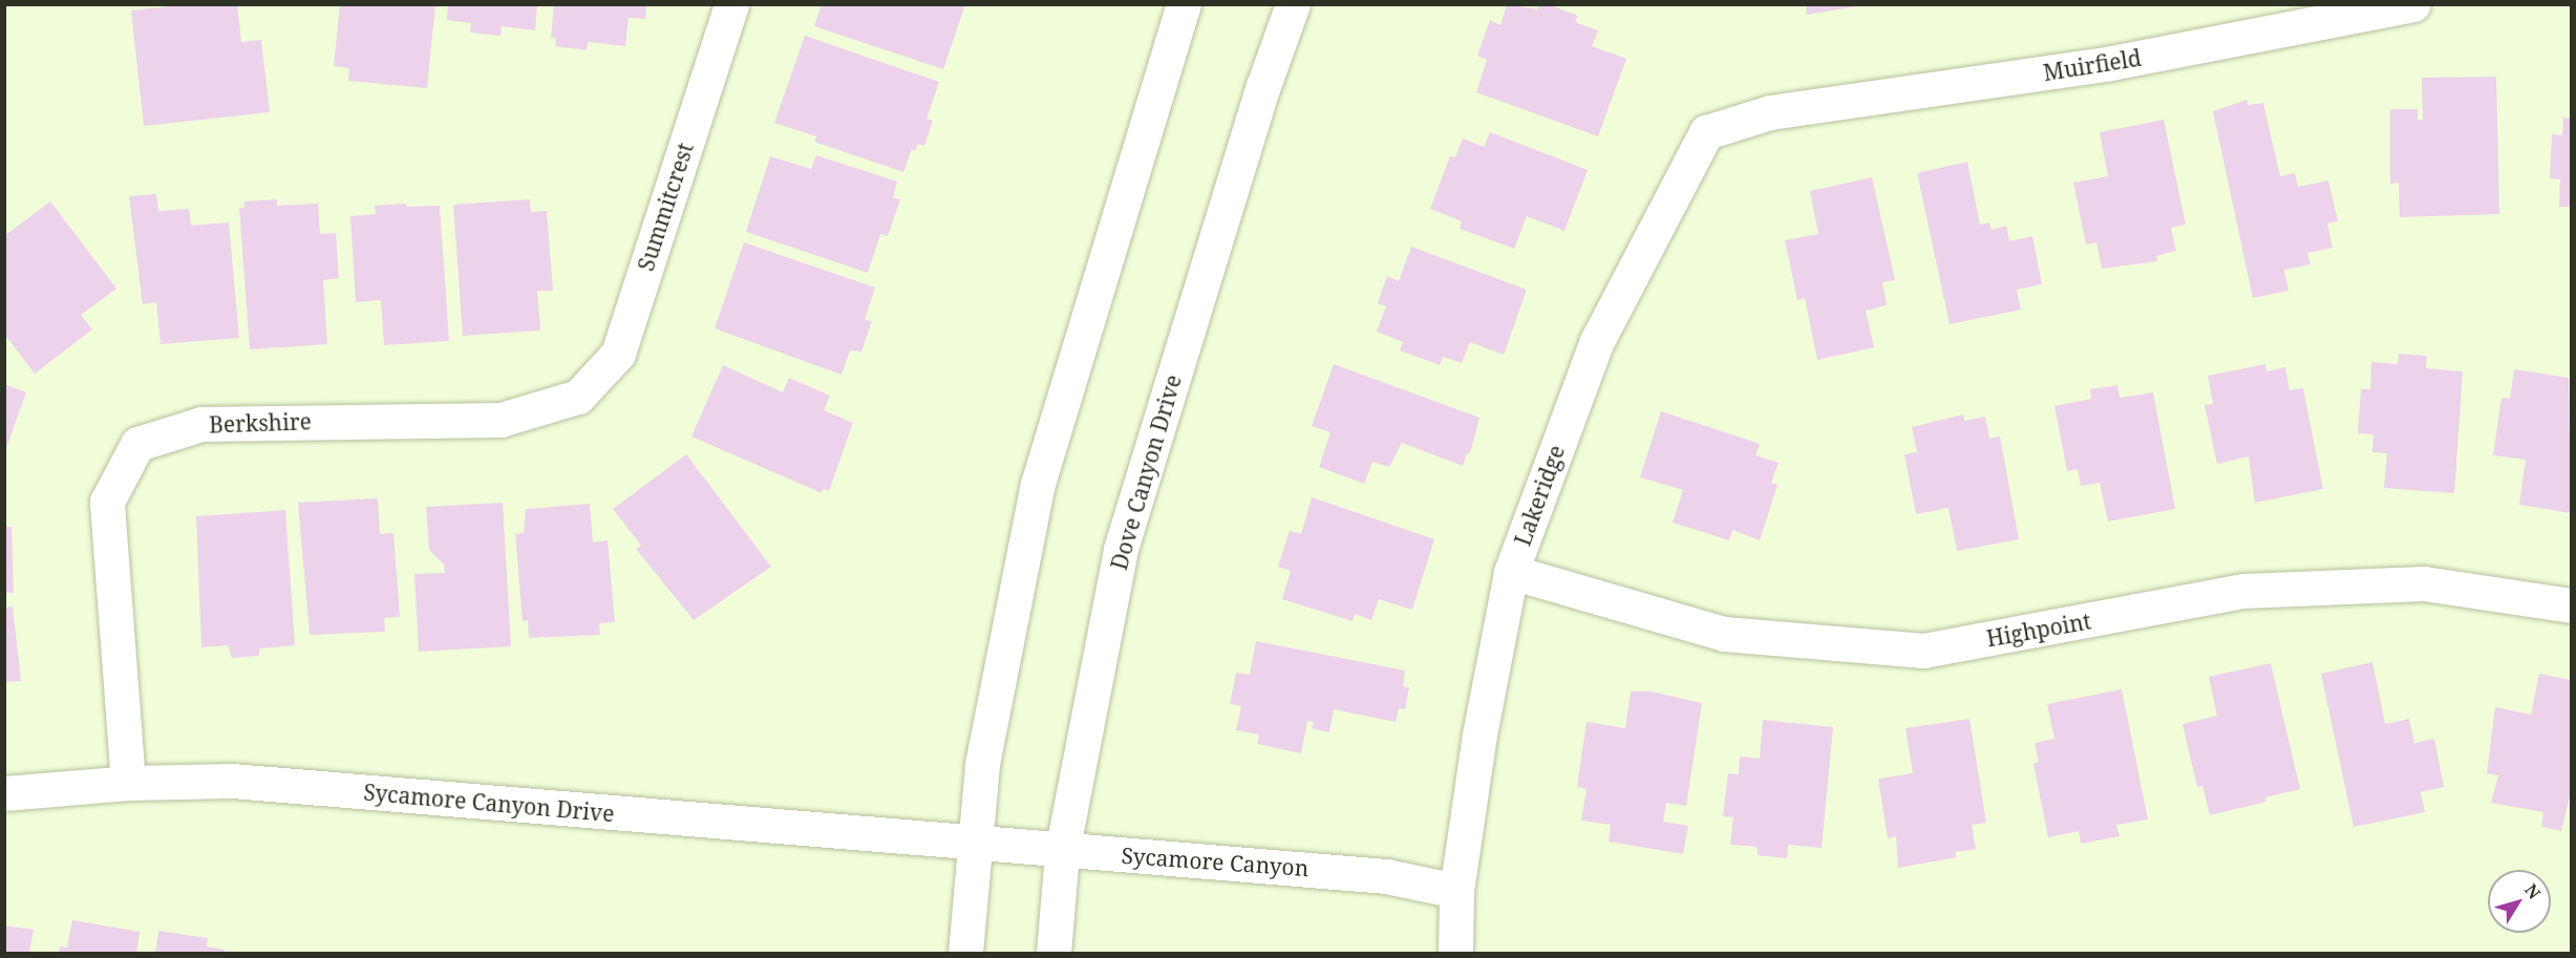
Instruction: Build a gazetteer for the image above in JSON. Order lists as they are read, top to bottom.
{
  "streets": {
    "street": [
      "Muirfield",
      "Summitcrest",
      "Berkshire",
      "Dove Canyon Drive",
      "Lakeridge",
      "Highpoint",
      "Sycamore Canyon Drive",
      "Sycamore Canyon"
    ]
  },
  "crossings": [
    ["Muirfield", "Lakeridge"],
    ["Summitcrest", "Berkshire"],
    ["Berkshire", "Sycamore Canyon Drive"],
    ["Dove Canyon Drive", "Sycamore Canyon"],
    ["Lakeridge", "Highpoint"],
    ["Lakeridge", "Sycamore Canyon"],
    ["Sycamore Canyon Drive", "Sycamore Canyon"]
  ],
  "north": "top right"
}
